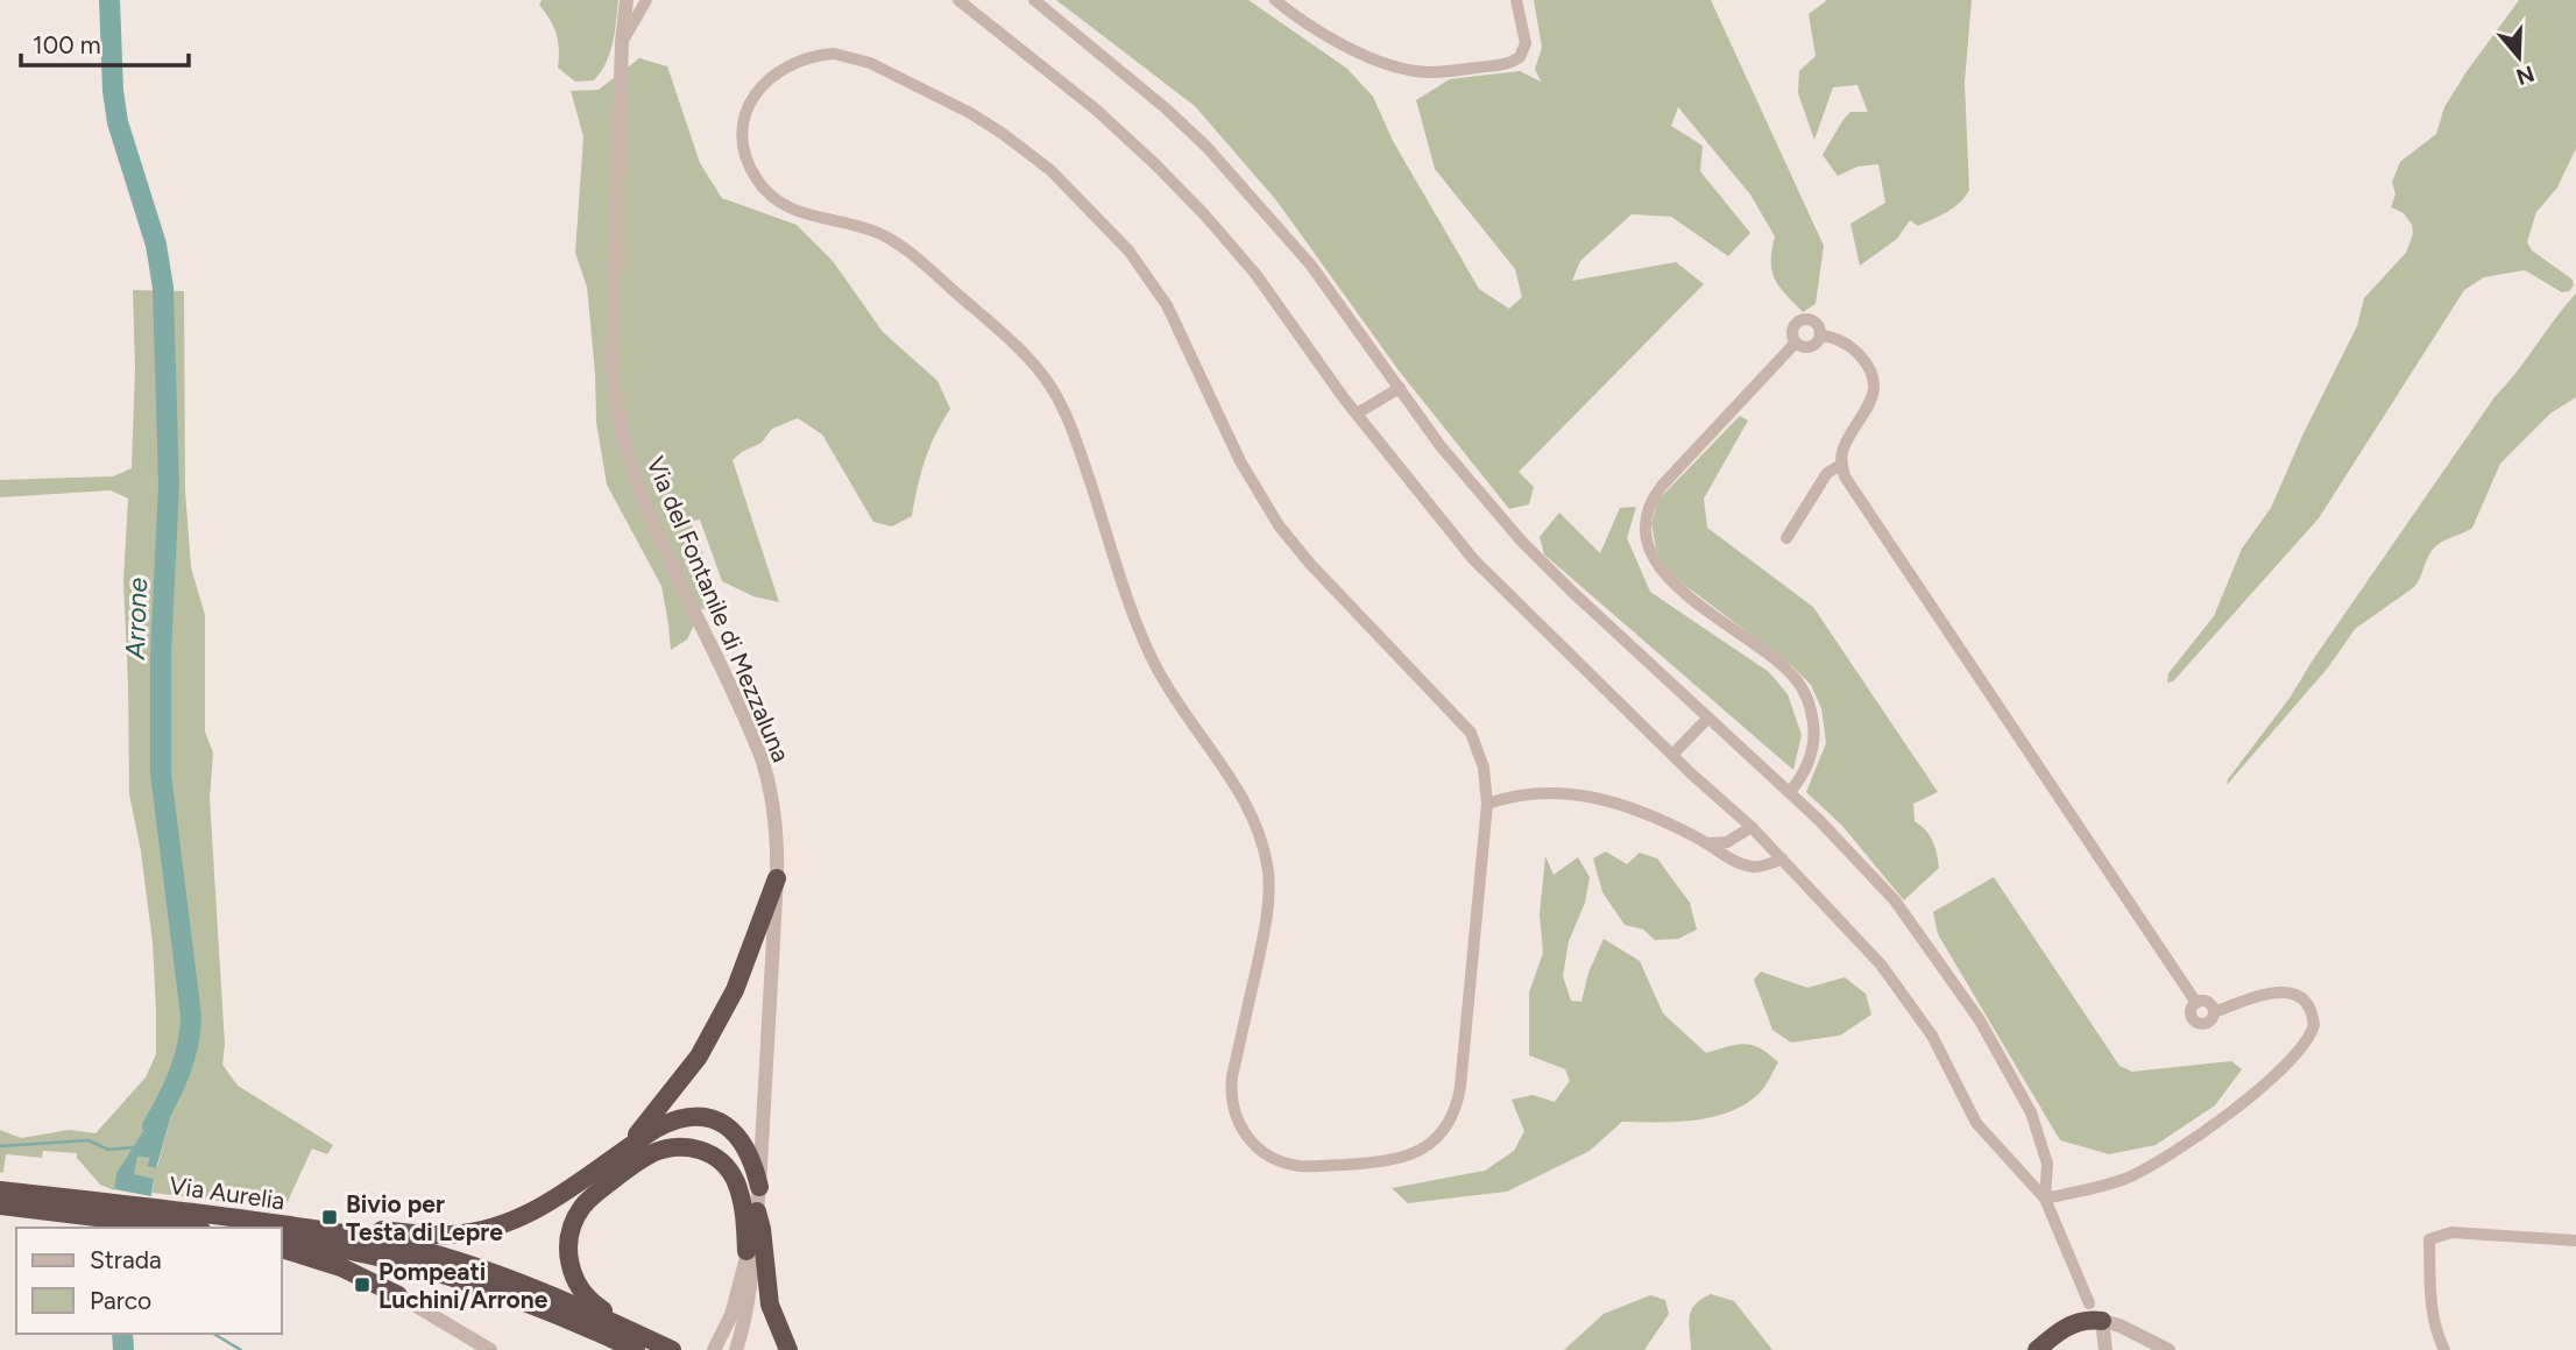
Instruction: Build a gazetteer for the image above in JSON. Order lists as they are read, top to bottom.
{
  "streets": {
    "highway": ["Via Aurelia"],
    "street": ["Via del Fontanile di Mezzaluna"]
  },
  "water": ["Arrone"],
  "places": {
    "transit": ["Bivio per Testa di Lepre", "Pompeati Luchini/Arrone"]
  },
  "legend": ["Strada", "Parco"],
  "scale_bar": "100 m",
  "north": "bottom"
}
